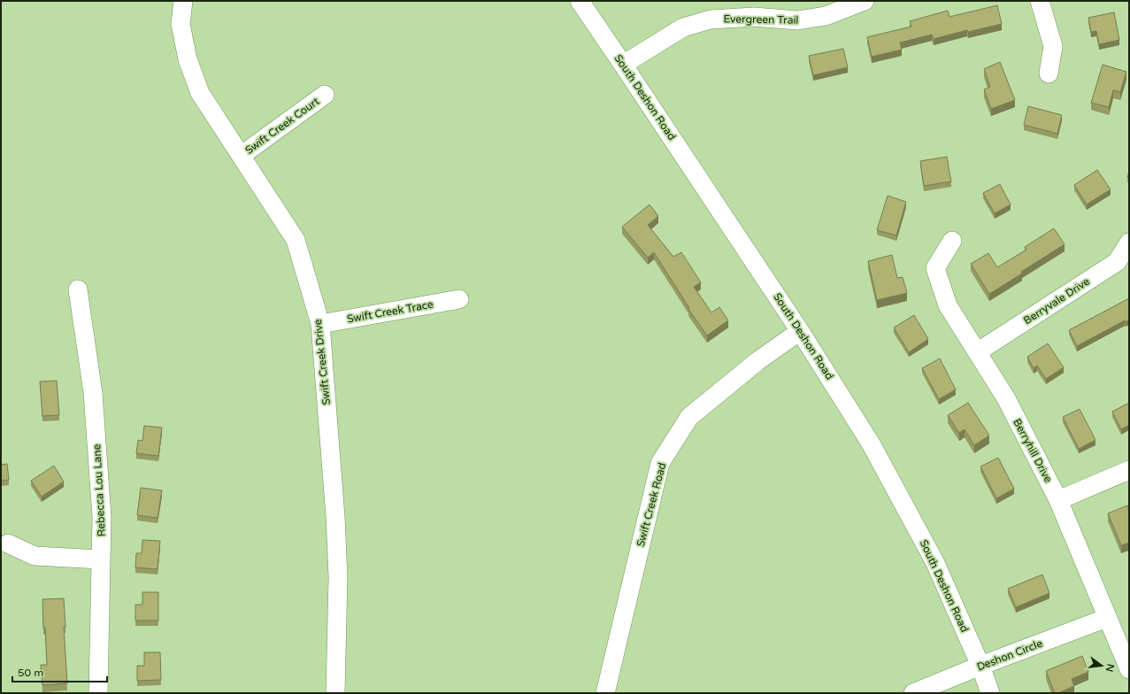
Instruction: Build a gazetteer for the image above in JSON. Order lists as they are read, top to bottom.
{
  "streets": {
    "street": [
      "Evergreen Trail",
      "South Deshon Road",
      "Swift Creek Court",
      "Berryvale Drive",
      "Swift Creek Trace",
      "Swift Creek Drive",
      "Berryhill Drive",
      "Rebecca Lou Lane",
      "Swift Creek Road",
      "Deshon Circle"
    ]
  },
  "crossings": [
    ["Evergreen Trail", "South Deshon Road"],
    ["South Deshon Road", "Swift Creek Road"],
    ["South Deshon Road", "Deshon Circle"],
    ["Swift Creek Court", "Swift Creek Drive"],
    ["Berryvale Drive", "Berryhill Drive"],
    ["Swift Creek Trace", "Swift Creek Drive"],
    ["Berryhill Drive", "Deshon Circle"]
  ],
  "scale_bar": "50 m",
  "north": "right"
}
